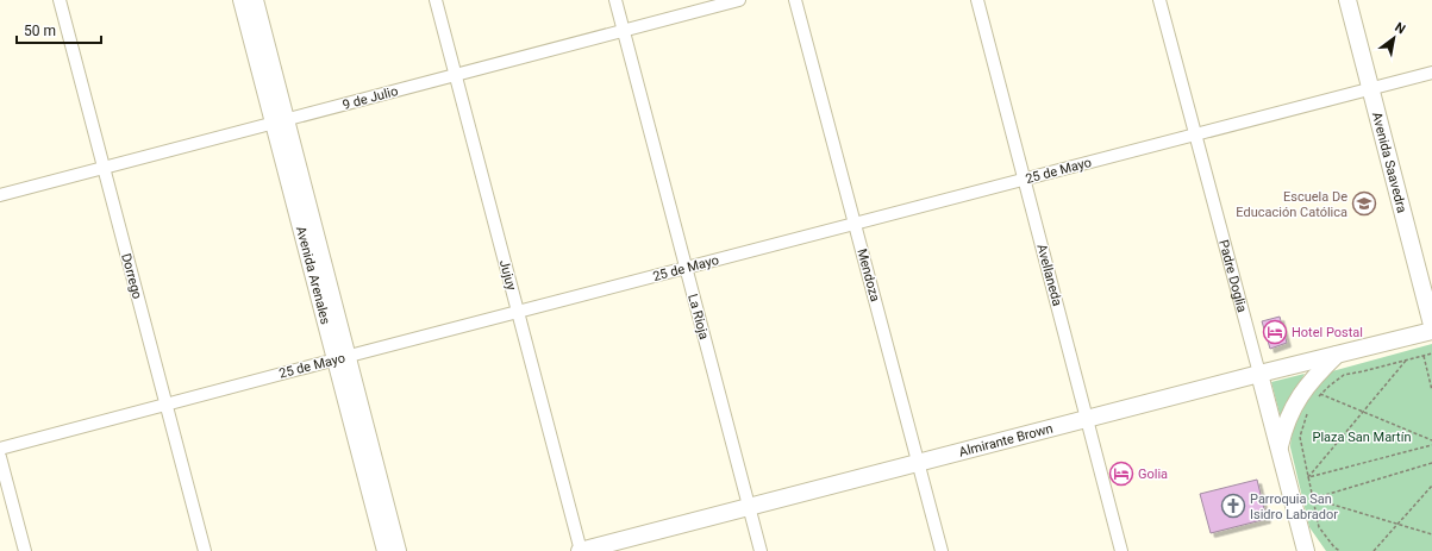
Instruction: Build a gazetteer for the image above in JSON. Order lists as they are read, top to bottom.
{
  "streets": {
    "street": [
      "9 de Julio",
      "Avenida Saavedra",
      "25 de Mayo",
      "Avenida Arenales",
      "Jujuy",
      "Mendoza",
      "Avellaneda",
      "Padre Doglia",
      "Dorrego",
      "La Rioja",
      "Almirante Brown"
    ]
  },
  "crossings": [
    ["9 de Julio", "Avenida Arenales"],
    ["9 de Julio", "Jujuy"],
    ["9 de Julio", "Dorrego"],
    ["9 de Julio", "La Rioja"],
    ["Avenida Saavedra", "25 de Mayo"],
    ["25 de Mayo", "Avenida Arenales"],
    ["25 de Mayo", "Jujuy"],
    ["25 de Mayo", "Mendoza"],
    ["25 de Mayo", "Avellaneda"],
    ["25 de Mayo", "Padre Doglia"],
    ["25 de Mayo", "Dorrego"],
    ["25 de Mayo", "La Rioja"],
    ["Jujuy", "Almirante Brown"],
    ["Mendoza", "Almirante Brown"],
    ["Avellaneda", "Almirante Brown"],
    ["Padre Doglia", "Almirante Brown"],
    ["La Rioja", "Almirante Brown"]
  ],
  "parks": ["Plaza San Martín"],
  "places": {
    "school or university": ["Escuela De Educación Católica"],
    "hotel": ["Hotel Postal", "Golia"],
    "church": ["Parroquia San Isidro Labrador"]
  },
  "scale_bar": "50 m",
  "north": "top right"
}
